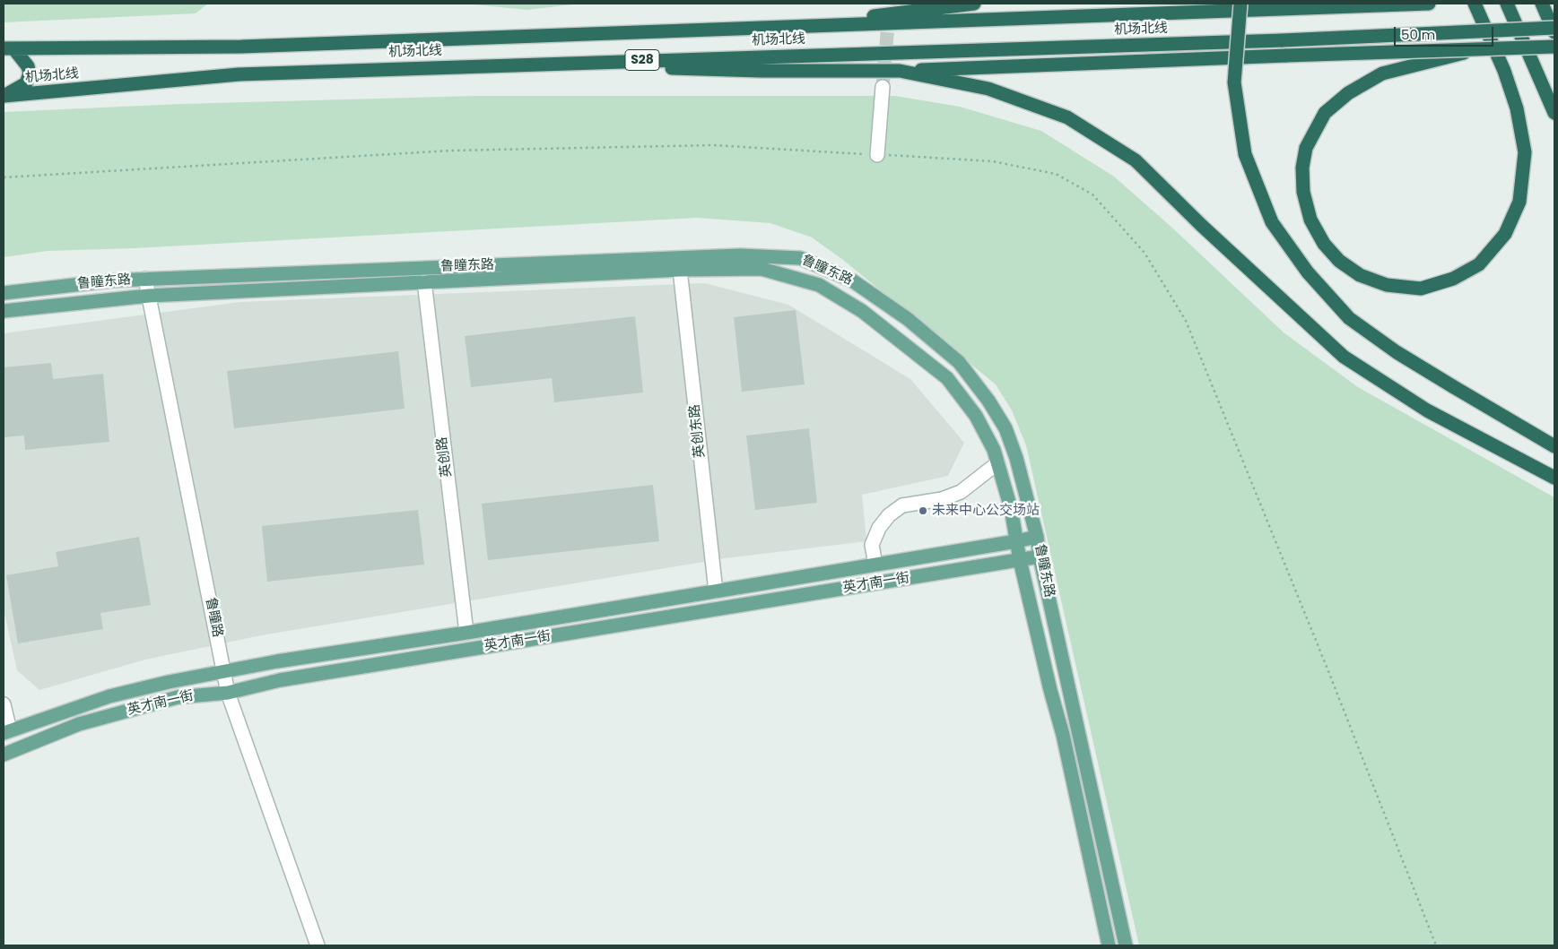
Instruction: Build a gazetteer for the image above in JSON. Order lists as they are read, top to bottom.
{
  "streets": {
    "highway": ["机场北线", "S28"],
    "main road": ["鲁瞳东路", "英才南一街"],
    "street": ["英创东路", "英创路", "鲁瞳路"]
  },
  "crossings": [
    ["鲁瞳东路", "英创东路"],
    ["鲁瞳东路", "英创路"],
    ["鲁瞳东路", "英才南一街"],
    ["鲁瞳东路", "鲁瞳路"],
    ["英创东路", "英才南一街"],
    ["英创路", "英才南一街"],
    ["英才南一街", "鲁瞳路"]
  ],
  "places": ["未来中心公交场站"],
  "scale_bar": "50 m"
}
